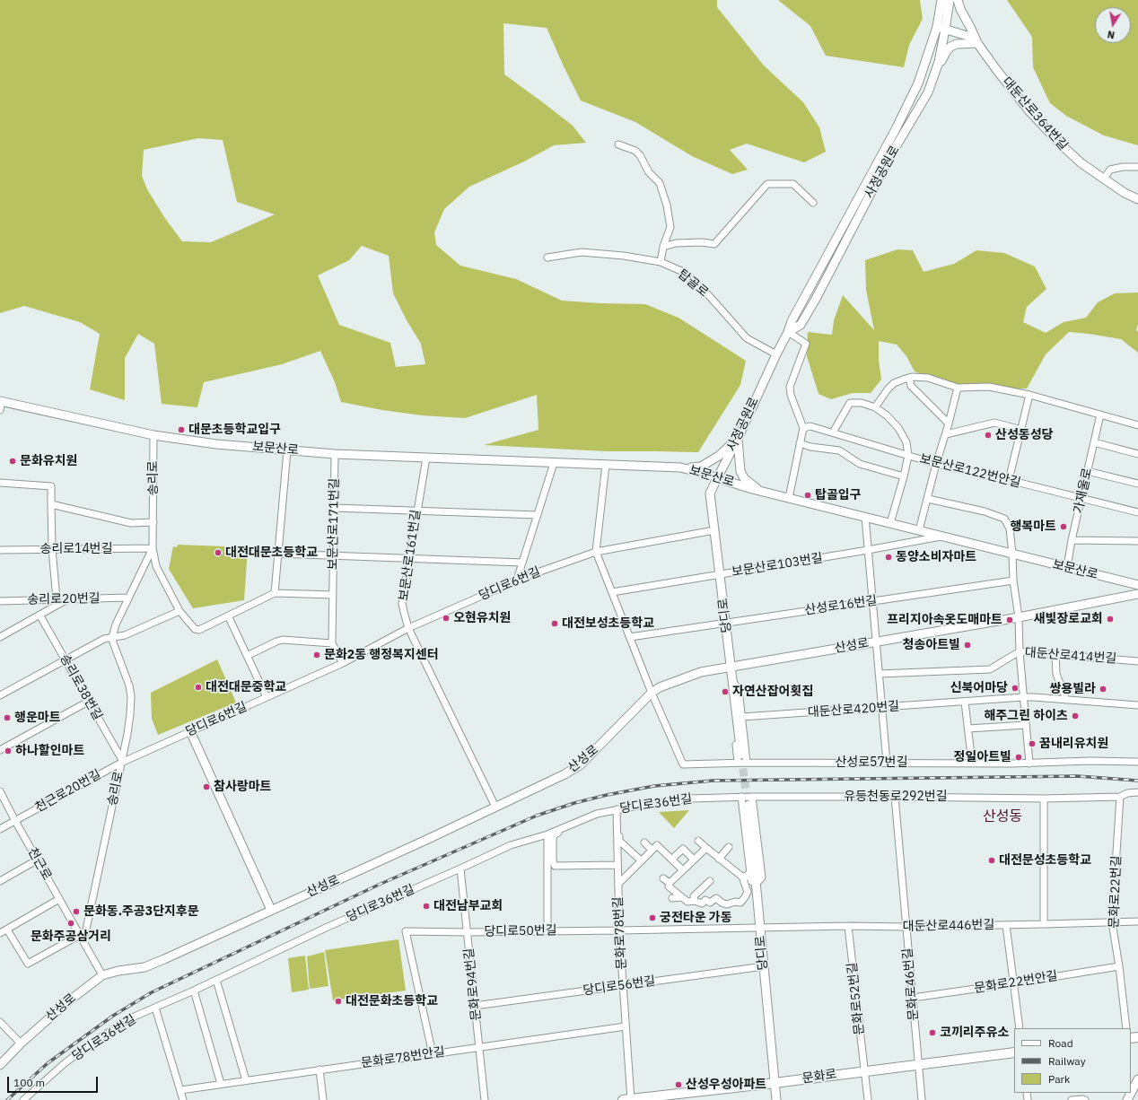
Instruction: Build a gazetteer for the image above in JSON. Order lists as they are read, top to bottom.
{
  "streets": {
    "main road": [
      "대둔산로364번길",
      "사정공원로",
      "보문산로",
      "당디로",
      "산성로",
      "문화로"
    ],
    "street": [
      "탑골로",
      "보문산로122번안길",
      "송리로",
      "가재울로",
      "보문산로171번길",
      "송리로14번길",
      "보문산로161번길",
      "보문산로103번길",
      "당디로6번길",
      "송리로20번길",
      "산성로16번길",
      "대둔산로414번길",
      "송리로38번길",
      "대둔산로420번길",
      "산성로57번길",
      "천근로20번길",
      "유등천동로292번길",
      "당디로36번길",
      "천근로",
      "문화로22번길",
      "대둔산로446번길",
      "당디로50번길",
      "문화로78번길",
      "문화로22번안길",
      "문화로94번길",
      "문화로46번길",
      "당디로56번길",
      "문화로52번길",
      "문화로78번안길"
    ]
  },
  "crossings": [
    ["대둔산로364번길", "사정공원로"],
    ["사정공원로", "탑골로"],
    ["사정공원로", "보문산로"],
    ["사정공원로", "당디로"],
    ["보문산로", "송리로"],
    ["보문산로", "가재울로"],
    ["보문산로", "보문산로171번길"],
    ["보문산로", "보문산로161번길"],
    ["보문산로", "보문산로103번길"],
    ["보문산로", "당디로"],
    ["보문산로122번안길", "가재울로"],
    ["송리로", "송리로14번길"],
    ["송리로", "당디로6번길"],
    ["송리로", "송리로20번길"],
    ["송리로", "송리로38번길"],
    ["송리로", "천근로20번길"],
    ["송리로", "천근로"],
    ["보문산로171번길", "당디로6번길"],
    ["보문산로161번길", "당디로6번길"],
    ["보문산로161번길", "산성로"],
    ["보문산로103번길", "당디로"],
    ["당디로6번길", "당디로"],
    ["당디로6번길", "송리로38번길"],
    ["당디로6번길", "천근로20번길"],
    ["산성로16번길", "당디로"],
    ["당디로", "산성로"],
    ["당디로", "산성로57번길"],
    ["당디로", "유등천동로292번길"],
    ["당디로", "당디로36번길"],
    ["당디로", "대둔산로446번길"],
    ["당디로", "당디로50번길"],
    ["당디로", "당디로56번길"],
    ["당디로", "문화로"],
    ["산성로", "대둔산로414번길"],
    ["산성로", "대둔산로420번길"],
    ["산성로", "산성로57번길"],
    ["산성로", "천근로"],
    ["송리로38번길", "천근로20번길"],
    ["천근로20번길", "천근로"],
    ["유등천동로292번길", "당디로36번길"],
    ["유등천동로292번길", "문화로22번길"],
    ["유등천동로292번길", "문화로46번길"],
    ["당디로36번길", "문화로78번길"],
    ["당디로36번길", "문화로94번길"],
    ["문화로22번길", "대둔산로446번길"],
    ["문화로22번길", "문화로22번안길"],
    ["대둔산로446번길", "당디로50번길"],
    ["대둔산로446번길", "문화로46번길"],
    ["대둔산로446번길", "문화로52번길"],
    ["당디로50번길", "문화로78번길"],
    ["당디로50번길", "문화로94번길"],
    ["당디로50번길", "문화로78번안길"],
    ["문화로78번길", "당디로56번길"],
    ["문화로78번길", "문화로78번안길"],
    ["문화로78번길", "문화로"],
    ["문화로22번안길", "문화로46번길"],
    ["문화로94번길", "당디로56번길"],
    ["문화로94번길", "문화로78번안길"],
    ["문화로46번길", "문화로"],
    ["문화로52번길", "문화로"]
  ],
  "districts": ["산성동"],
  "places": [
    "대문초등학교입구",
    "산성동성당",
    "문화유치원",
    "탑골입구",
    "행복마트",
    "대전대문초등학교",
    "동양소비자마트",
    "오현유치원",
    "새빛장로교회",
    "프리지아속옷도매마트",
    "대전보성초등학교",
    "청송아트빌",
    "문화2동 행정복지센터",
    "대전대문중학교",
    "신북어마당",
    "쌍용빌라",
    "자연산잡어횟집",
    "해주그린 하이츠",
    "행운마트",
    "꿈내리유치원",
    "하나할인마트",
    "정일아트빌",
    "참사랑마트",
    "대전문성초등학교",
    "대전남부교회",
    "문화동.주공3단지후문",
    "궁전타운 가동",
    "문화주공삼거리",
    "대전문화초등학교",
    "코끼리주유소",
    "산성우성아파트"
  ],
  "legend": ["Road", "Railway", "Park"],
  "scale_bar": "100 m",
  "north": "bottom"
}
